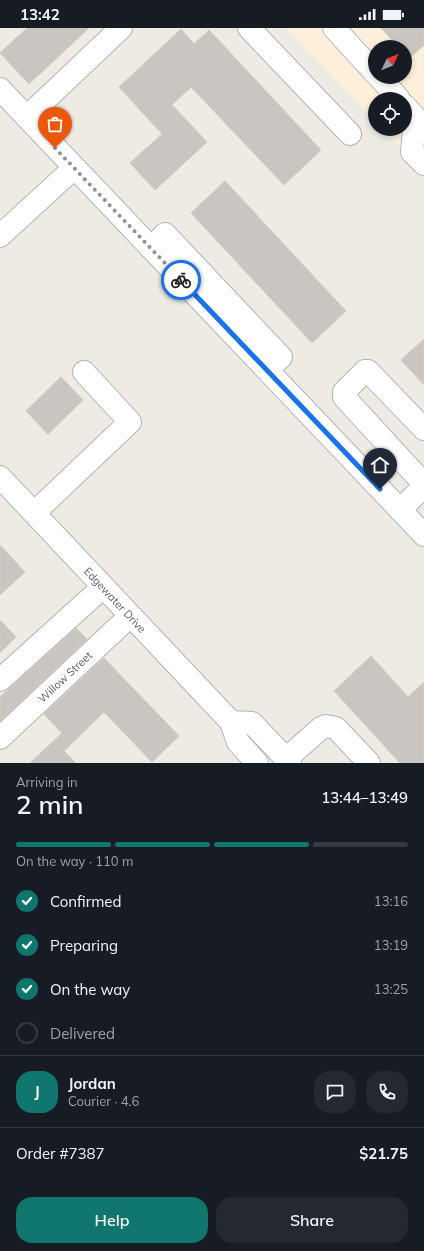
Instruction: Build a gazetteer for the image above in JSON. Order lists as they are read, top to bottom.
{
  "streets": {
    "street": ["Edgewater Drive", "Willow Street"]
  },
  "crossings": [
    ["Edgewater Drive", "Willow Street"]
  ],
  "north": "top right",
  "page": {
    "status": "13:42",
    "heading": ["2 min", "Arriving in", "13:44–13:49"],
    "panel": [
      "Jordan",
      "Courier · 4.6",
      "Order #7387",
      "$21.75"
    ],
    "bar": "On the way · 110 m",
    "list": [
      ["Confirmed", "13:16"],
      ["Preparing", "13:19"],
      ["On the way", "13:25"],
      "Delivered"
    ],
    "round": "J",
    "buttons": ["Help", "Share"]
  }
}
